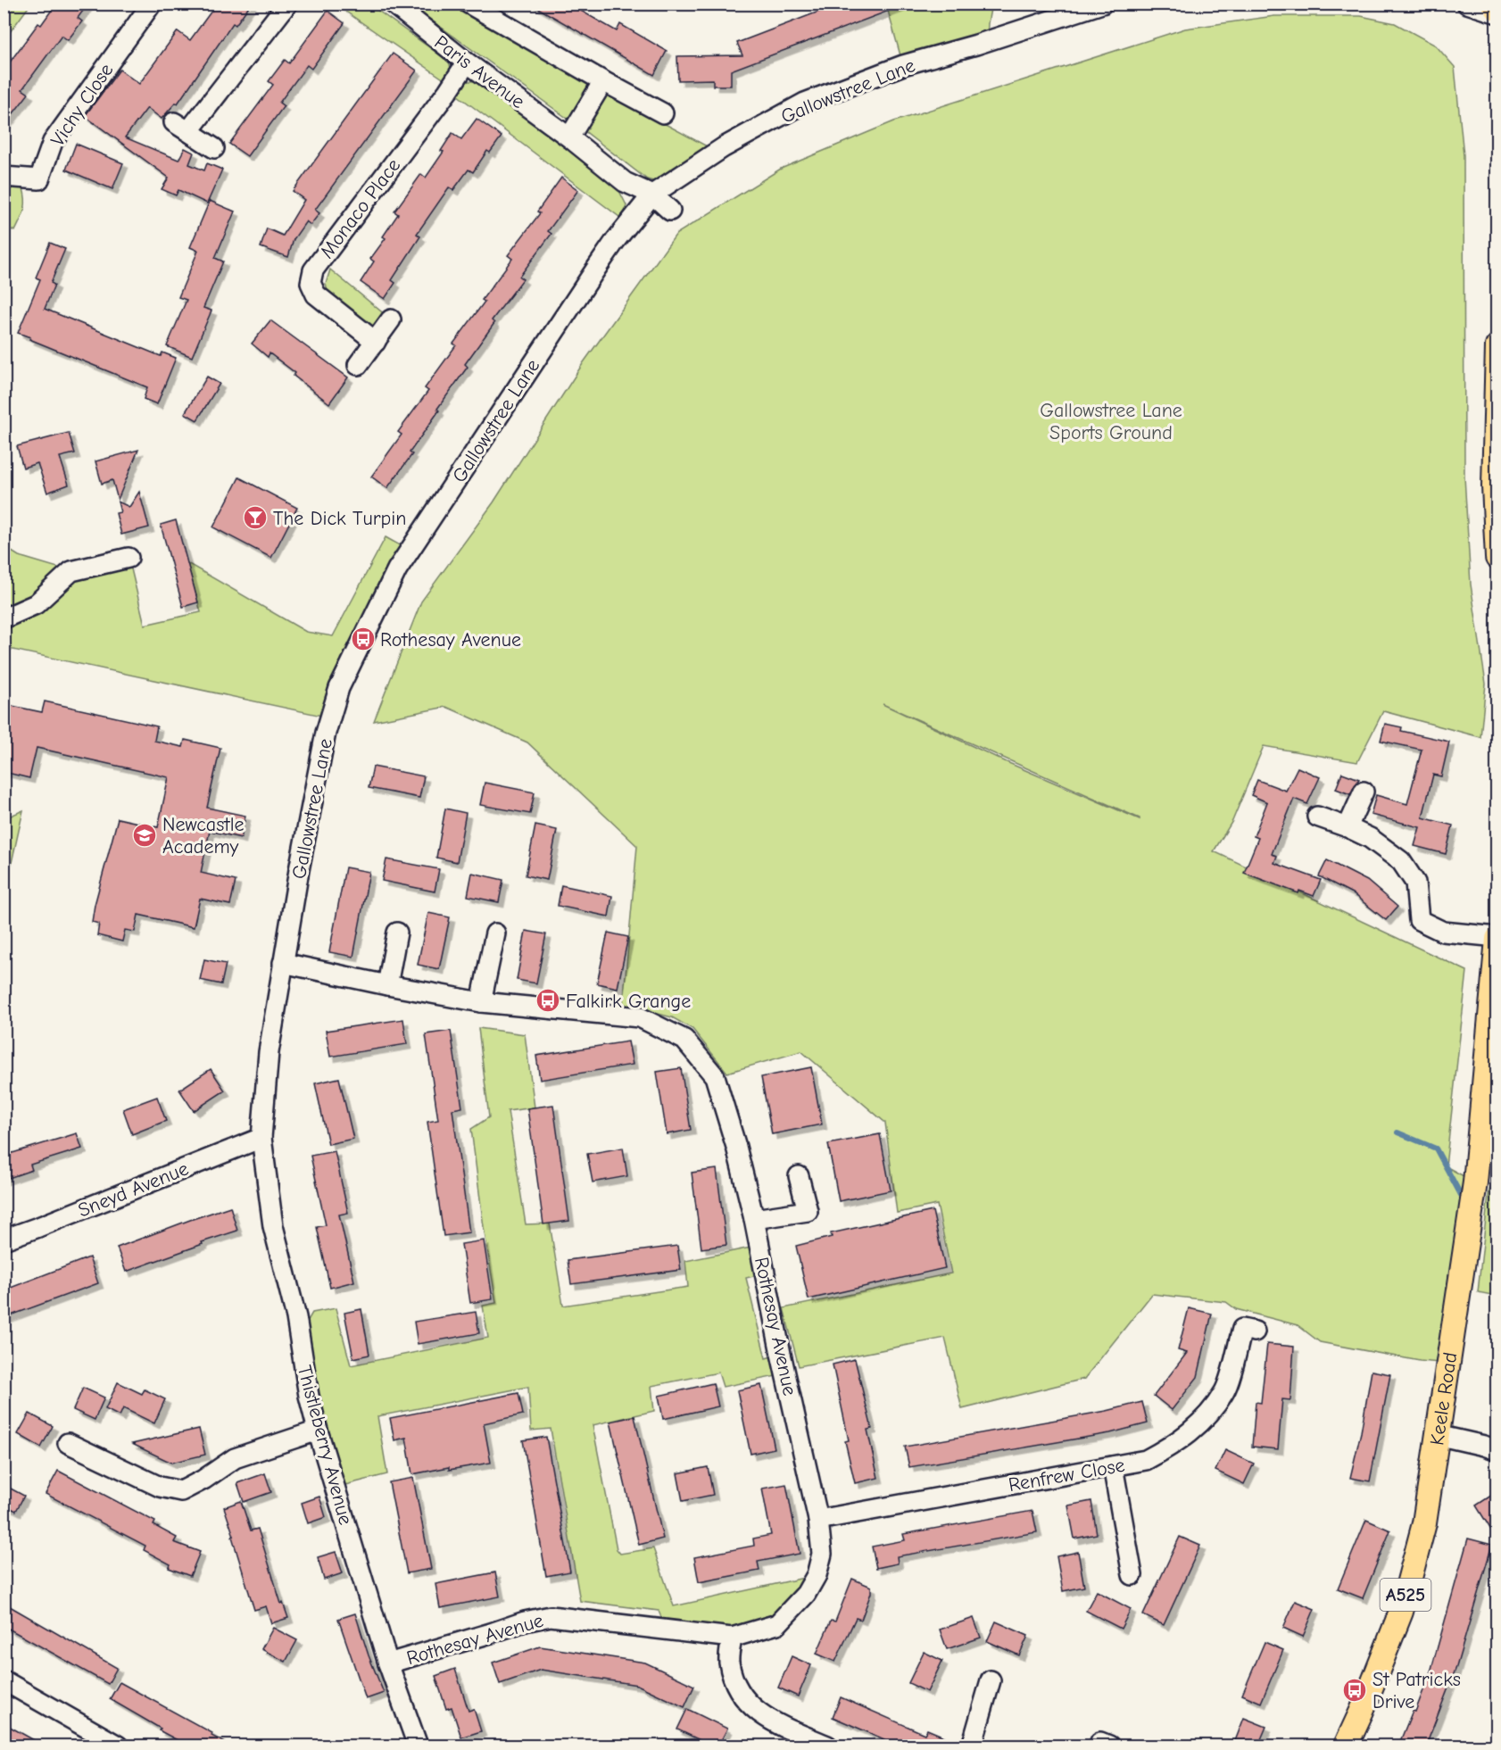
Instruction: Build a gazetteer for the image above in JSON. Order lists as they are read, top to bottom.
{
  "streets": {
    "main road": ["Keele Road", "A525"],
    "street": [
      "Paris Avenue",
      "Gallowstree Lane",
      "Vichy Close",
      "Monaco Place",
      "Sneyd Avenue",
      "Rothesay Avenue",
      "Thistleberry Avenue",
      "Renfrew Close"
    ]
  },
  "crossings": [
    ["Paris Avenue", "Gallowstree Lane"],
    ["Paris Avenue", "Monaco Place"],
    ["Gallowstree Lane", "Sneyd Avenue"],
    ["Gallowstree Lane", "Rothesay Avenue"],
    ["Gallowstree Lane", "Thistleberry Avenue"],
    ["Sneyd Avenue", "Thistleberry Avenue"],
    ["Rothesay Avenue", "Thistleberry Avenue"],
    ["Rothesay Avenue", "Renfrew Close"]
  ],
  "parks": ["Gallowstree Lane Sports Ground"],
  "places": {
    "bar": ["The Dick Turpin"],
    "bus stop": ["Rothesay Avenue", "Falkirk Grange", "St Patricks Drive"],
    "school or university": ["Newcastle Academy"]
  }
}
